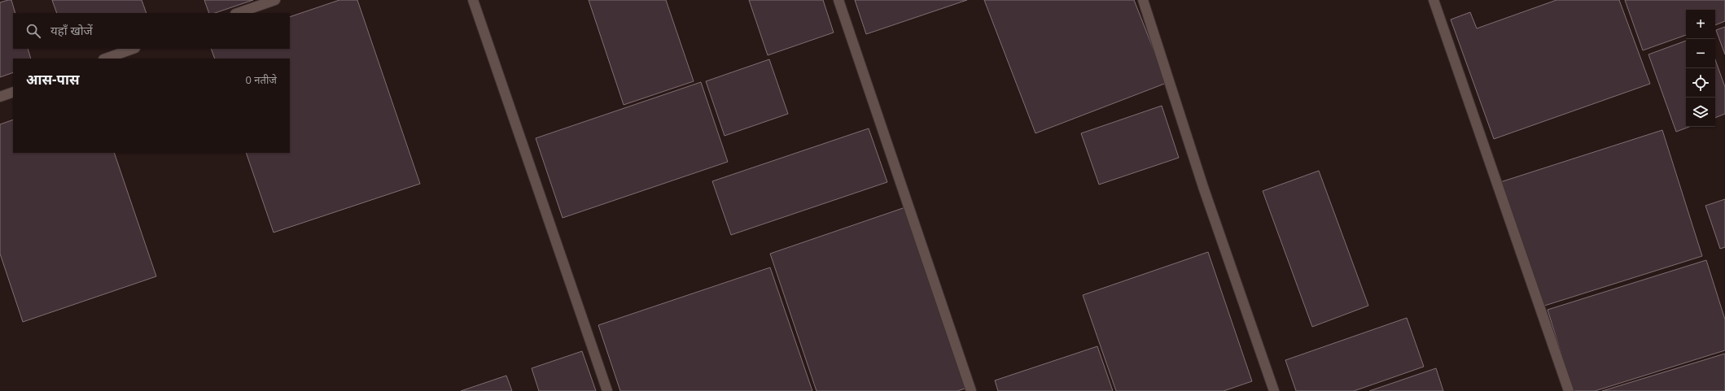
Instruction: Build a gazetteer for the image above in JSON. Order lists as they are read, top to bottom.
{
  "page": {
    "map_buttons": ["+", "−"],
    "search": "यहाँ खोजें",
    "heading": ["आस-पास", "0 नतीजे"]
  }
}
